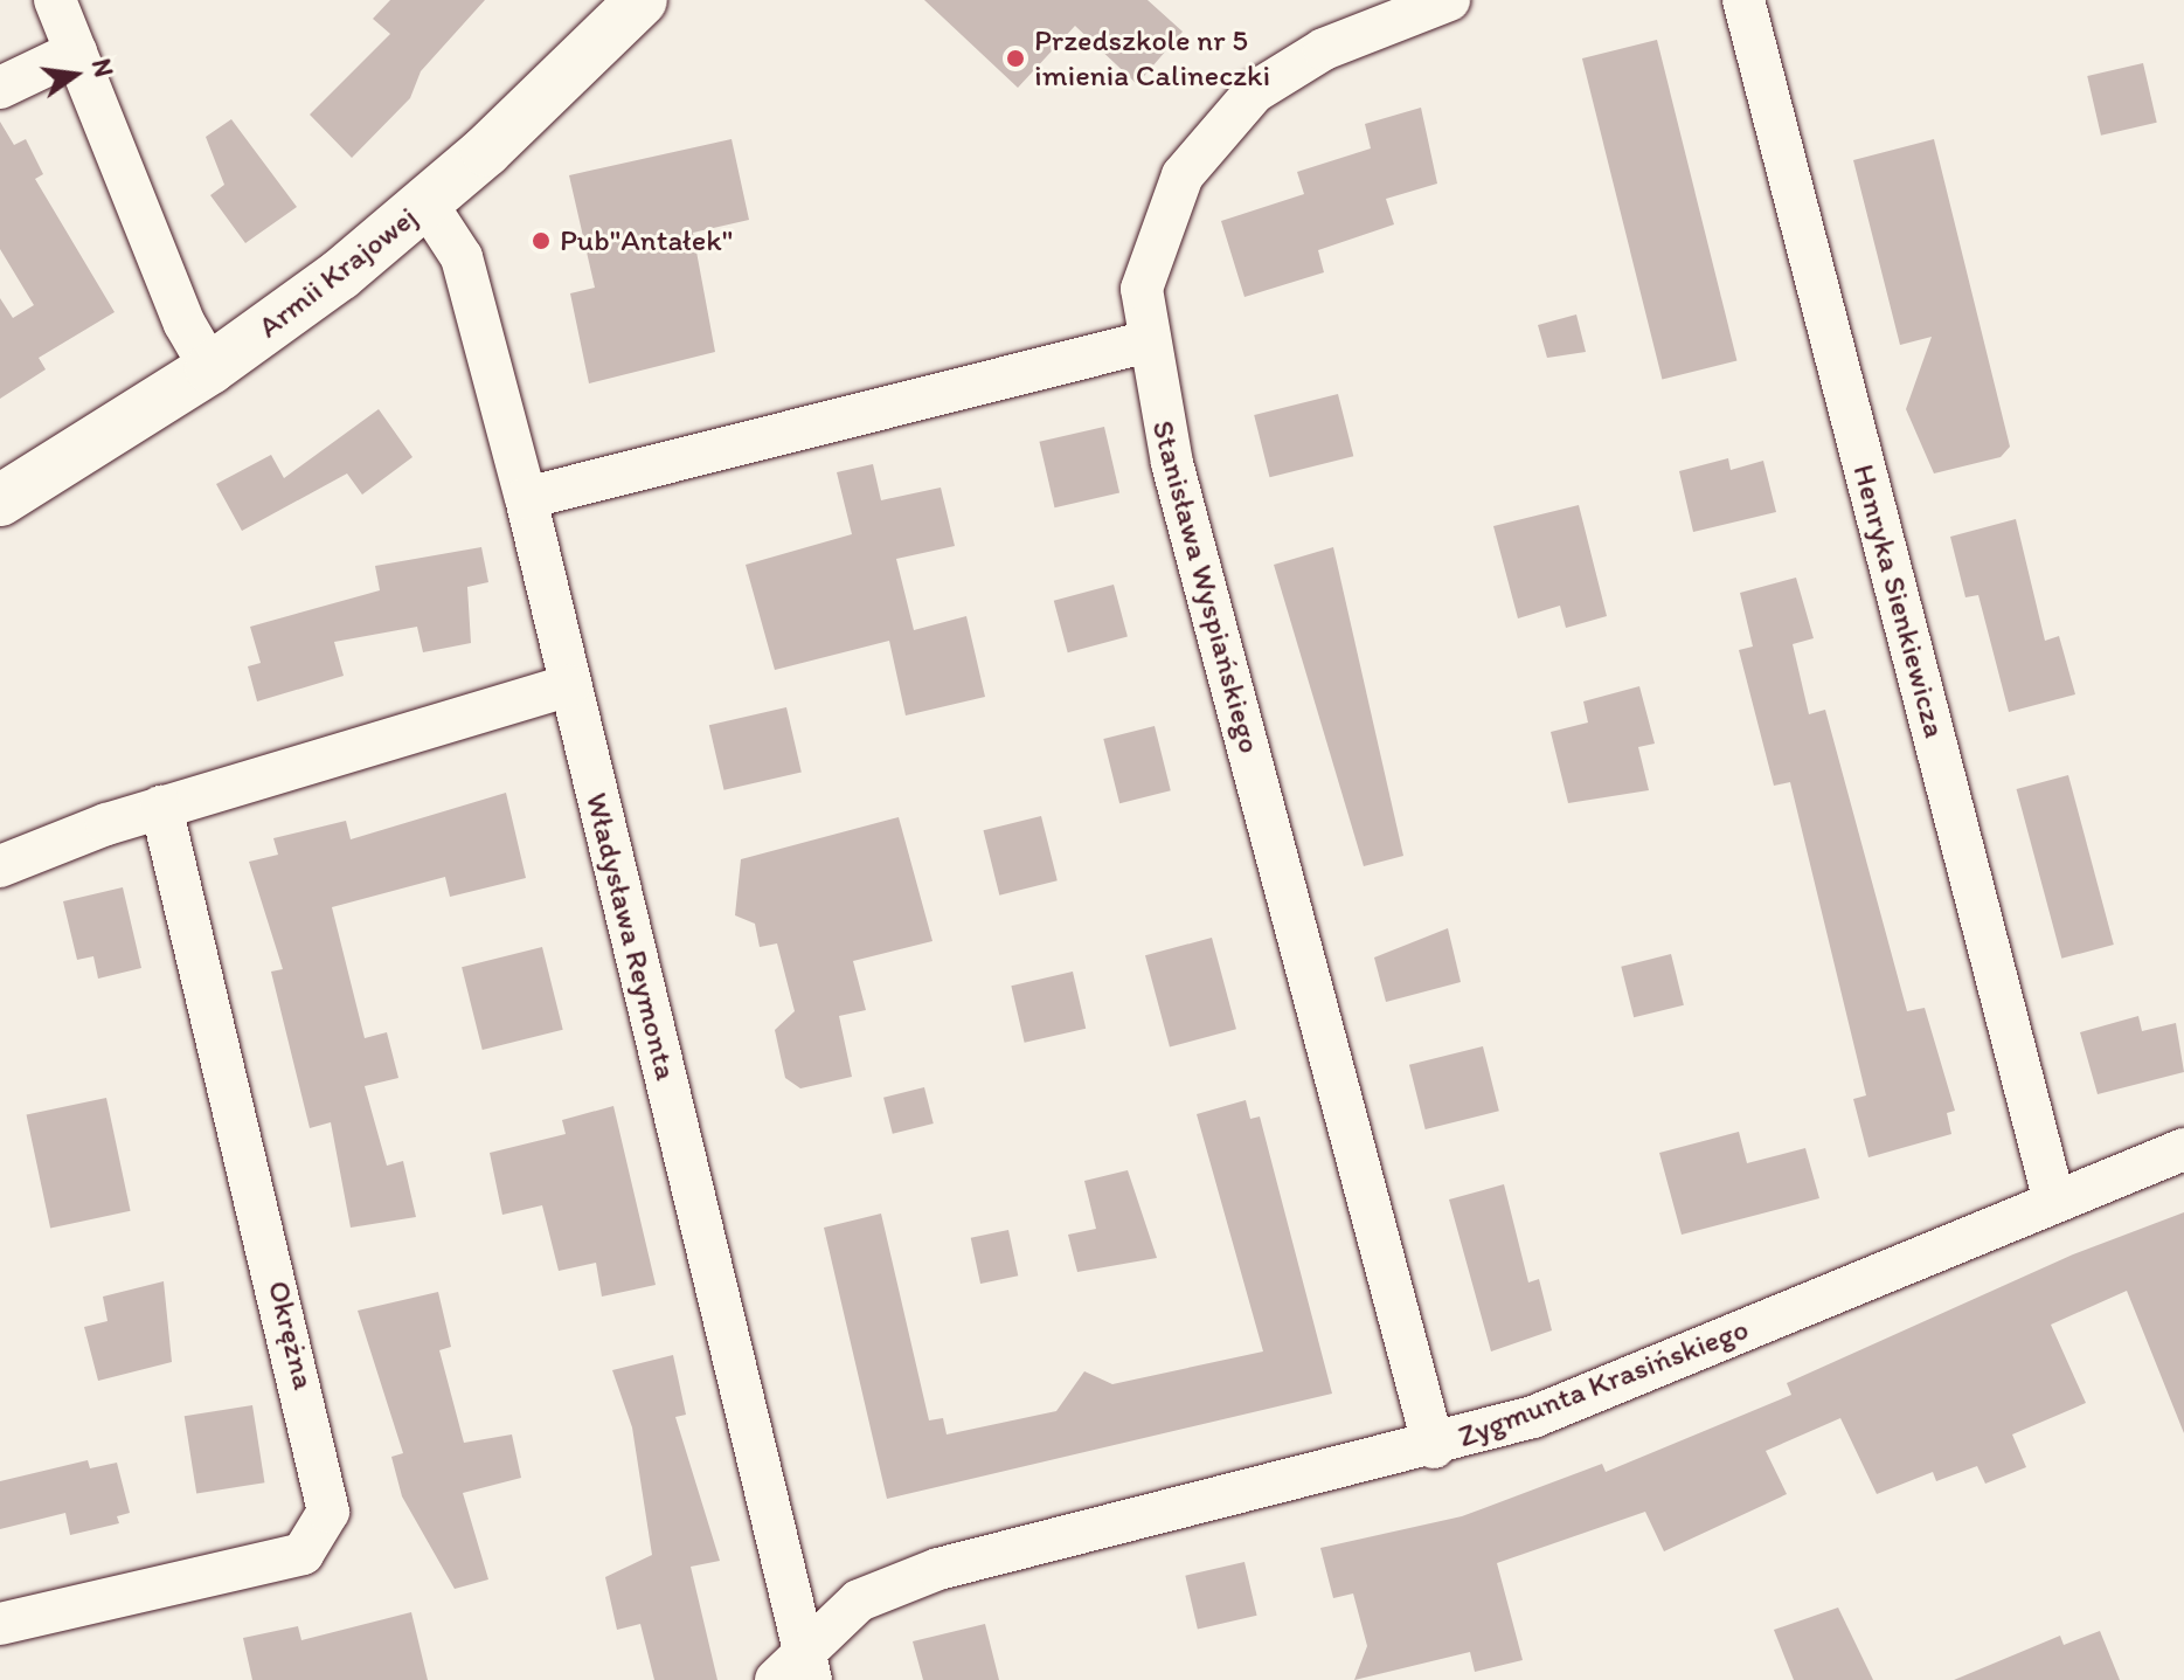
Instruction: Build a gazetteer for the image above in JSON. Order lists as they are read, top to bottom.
{
  "streets": {
    "street": [
      "Armii Krajowej",
      "Stanisława Wyspiańskiego",
      "Henryka Sienkiewicza",
      "Władysława Reymonta",
      "Okrężna",
      "Zygmunta Krasińskiego"
    ]
  },
  "crossings": [
    ["Armii Krajowej", "Władysława Reymonta"],
    ["Stanisława Wyspiańskiego", "Zygmunta Krasińskiego"],
    ["Henryka Sienkiewicza", "Zygmunta Krasińskiego"],
    ["Władysława Reymonta", "Zygmunta Krasińskiego"]
  ],
  "places": ["Przedszkole nr 5 imienia Calineczki", "Pub\"Antałek\""],
  "north": "right"
}
